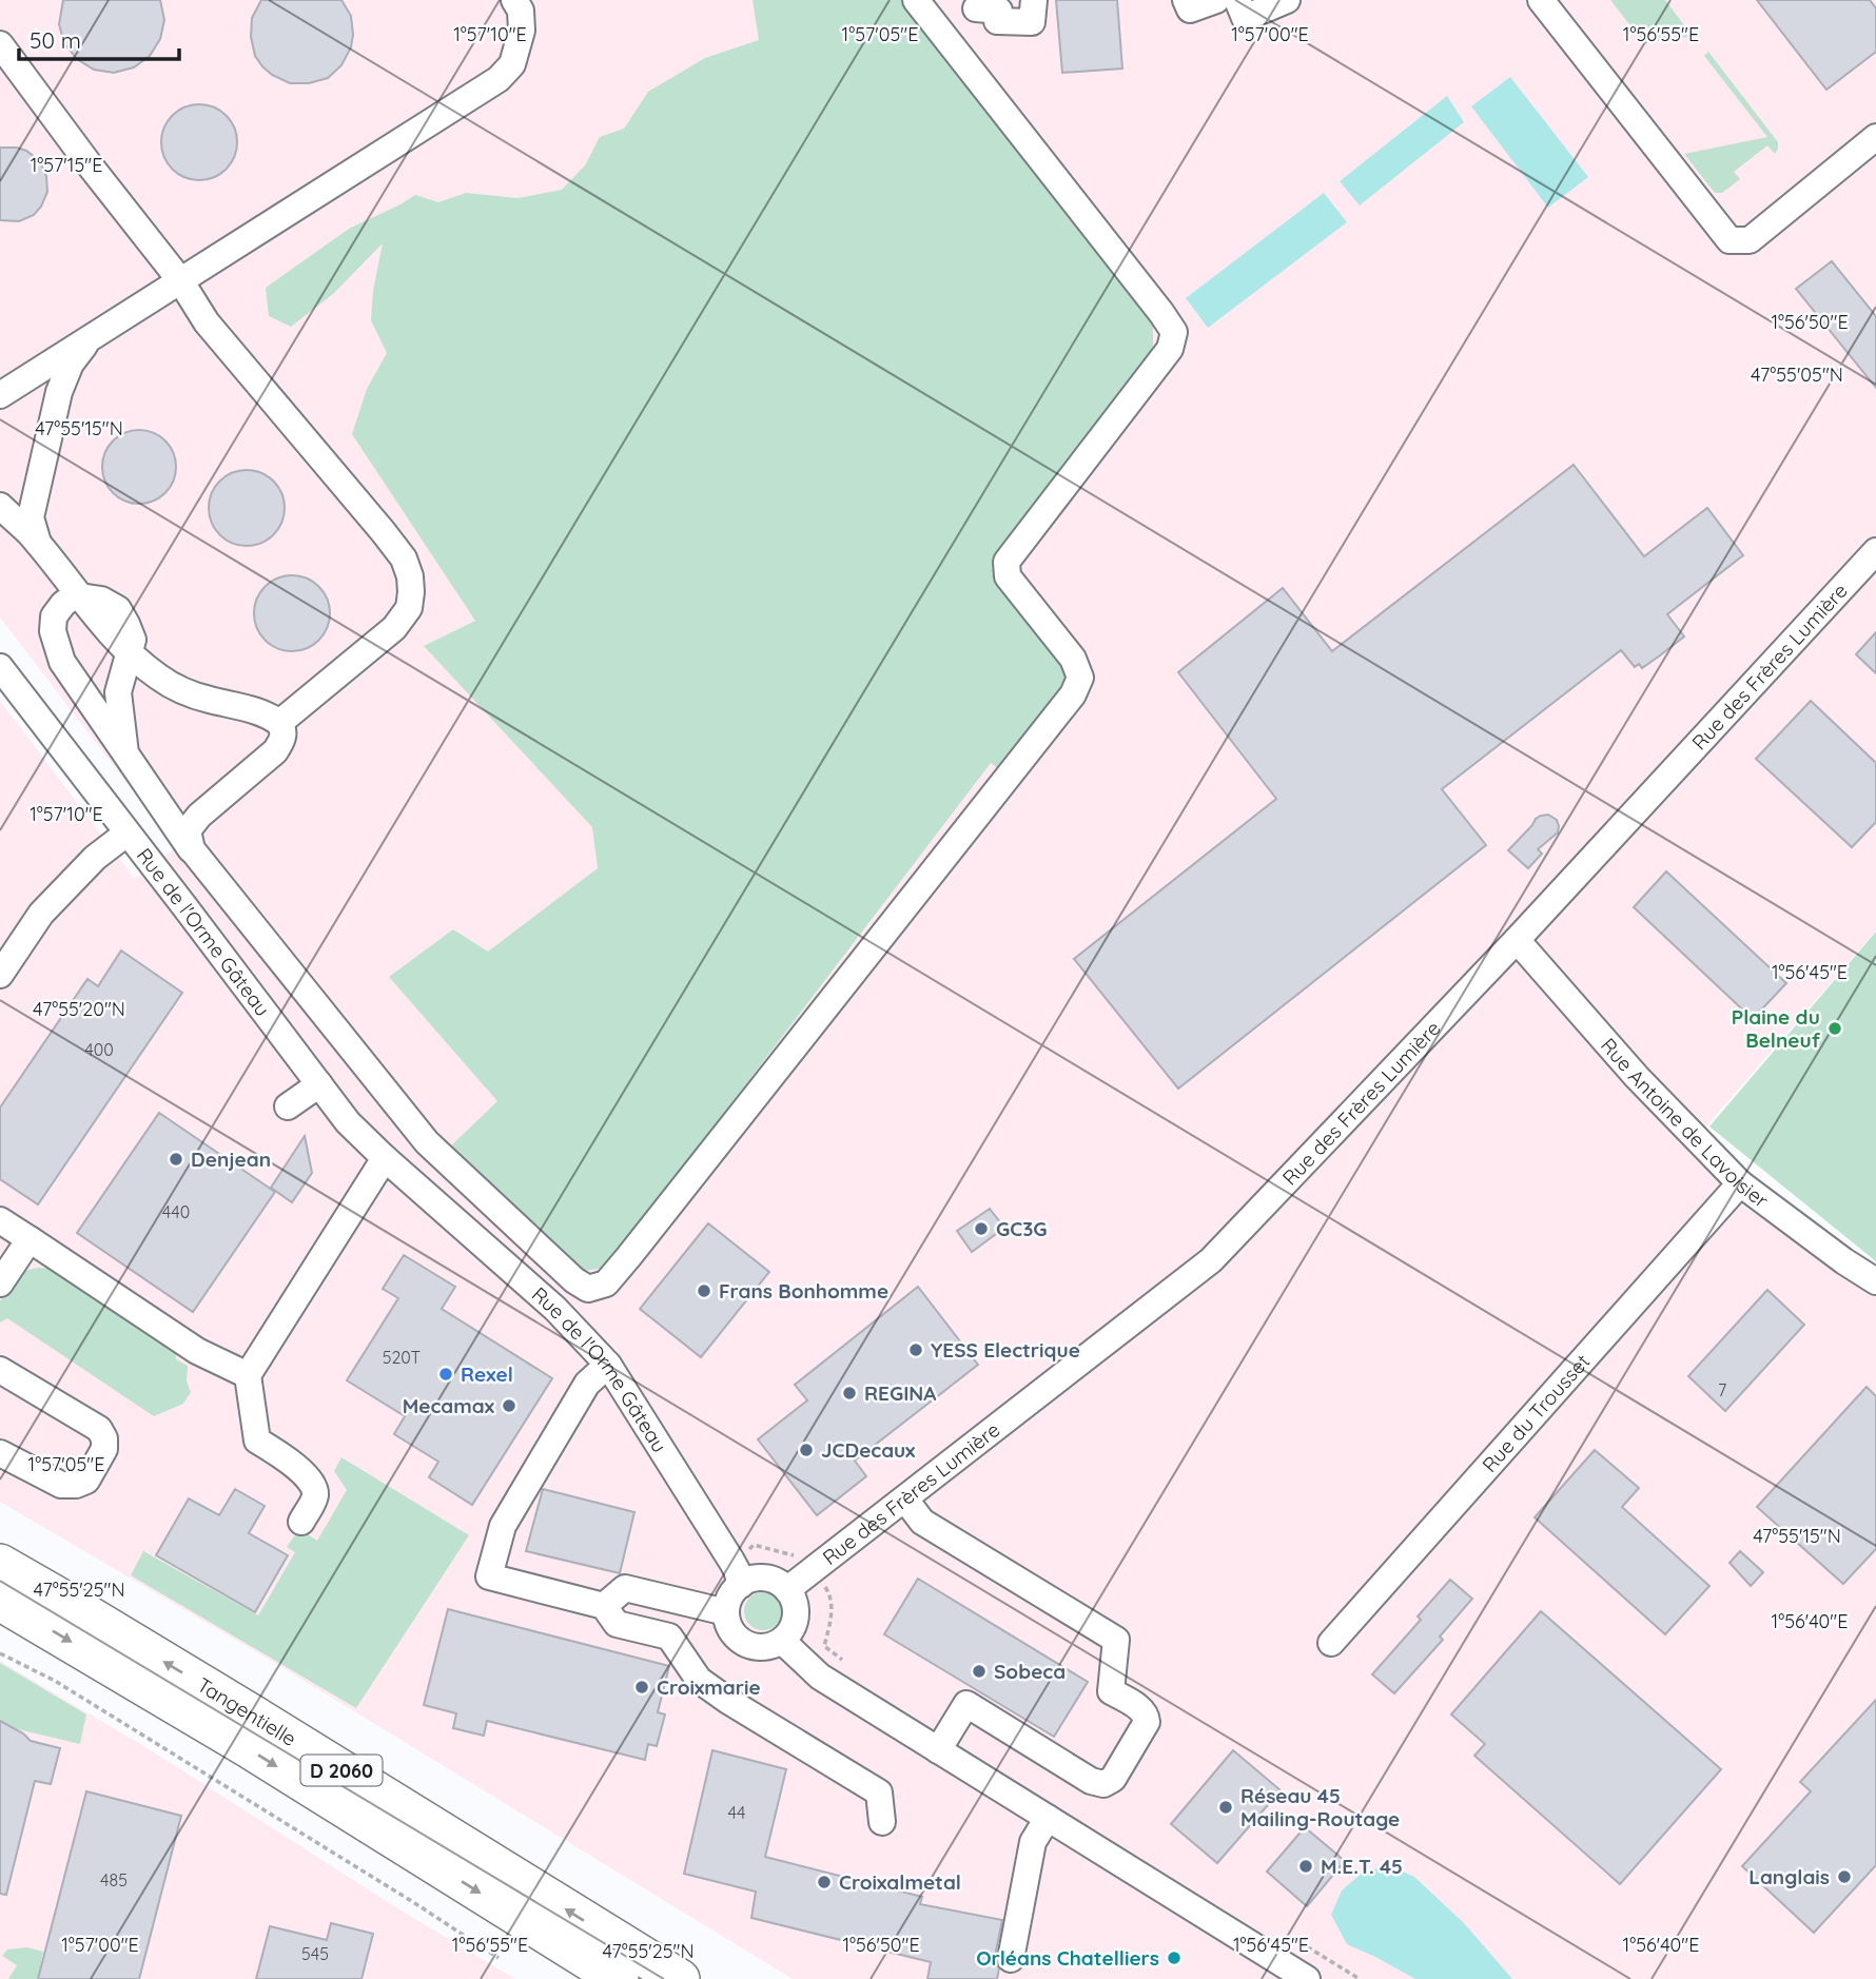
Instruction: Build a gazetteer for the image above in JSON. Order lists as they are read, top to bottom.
{
  "streets": {
    "highway": ["Tangentielle", "D 2060"],
    "street": [
      "Rue des Frères Lumière",
      "Rue de l'Orme Gâteau",
      "Rue Antoine de Lavoisier",
      "Rue du Trousset"
    ]
  },
  "crossings": [
    ["Rue des Frères Lumière", "Rue de l'Orme Gâteau"],
    ["Rue des Frères Lumière", "Rue Antoine de Lavoisier"],
    ["Rue Antoine de Lavoisier", "Rue du Trousset"]
  ],
  "places": [
    "Plaine du Belneuf",
    "Denjean",
    "GC3G",
    "Frans Bonhomme",
    "YESS Electrique",
    "Rexel",
    "REGINA",
    "Mecamax",
    "JCDecaux",
    "Sobeca",
    "Croixmarie",
    "Réseau 45 Mailing-Routage",
    "M.E.T. 45",
    "Langlais",
    "Croixalmetal",
    "Orléans Chatelliers"
  ],
  "house_numbers": [
    "400",
    "440",
    "520T",
    "7",
    "44",
    "485",
    "545"
  ],
  "scale_bar": "50 m",
  "coordinates": [
    "1°57'10\"E",
    "1°57'05\"E",
    "1°57'00\"E",
    "1°56'55\"E",
    "1°57'15\"E",
    "1°56'50\"E",
    "47°55'05\"N",
    "47°55'15\"N",
    "1°56'45\"E",
    "47°55'20\"N",
    "47°55'25\"N",
    "1°56'40\"E"
  ]
}
